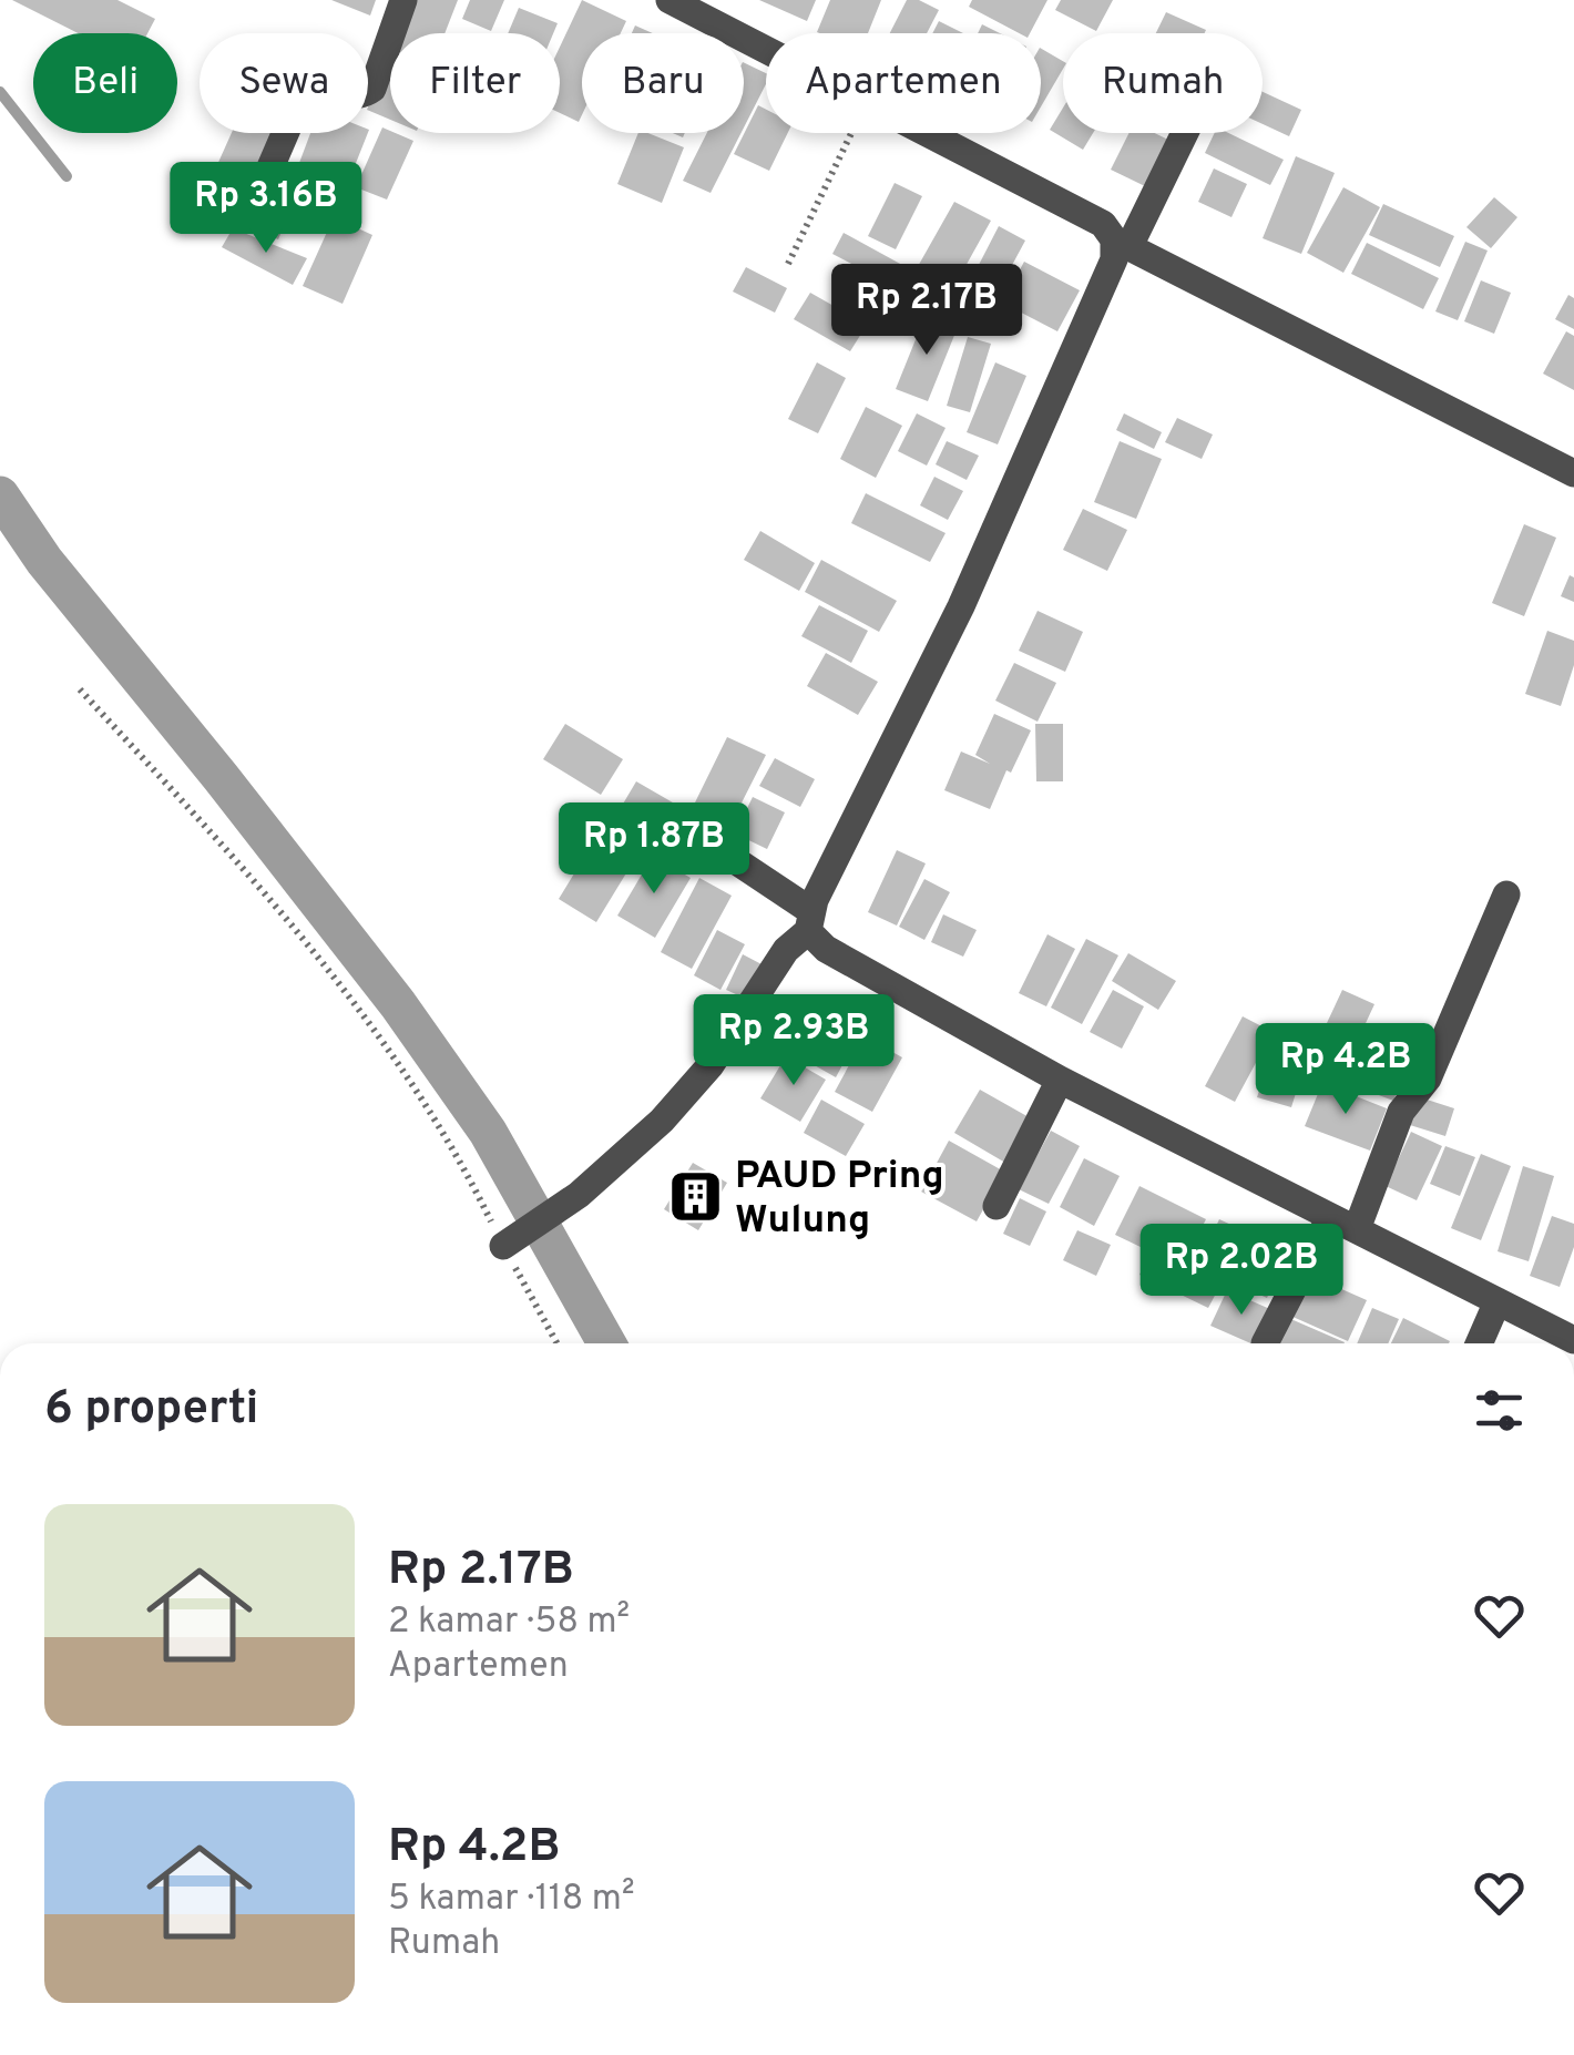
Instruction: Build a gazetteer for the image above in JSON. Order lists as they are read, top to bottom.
{
  "places": {
    "building": ["PAUD Pring Wulung"]
  },
  "page": {
    "chip": [
      "Beli",
      "Sewa",
      "Filter",
      "Baru",
      "Apartemen",
      "Rumah"
    ],
    "price": [
      "Rp 3.16B",
      "Rp 2.17B",
      "Rp 1.87B",
      "Rp 2.93B",
      "Rp 4.2B",
      "Rp 2.02B"
    ],
    "heading": "6 properti",
    "list": [
      {
        "name": "Rp 2.17B",
        "note": "2 kamar · 58 m² · Apartemen"
      },
      {
        "name": "Rp 4.2B",
        "note": "5 kamar · 118 m² · Rumah"
      }
    ]
  }
}
